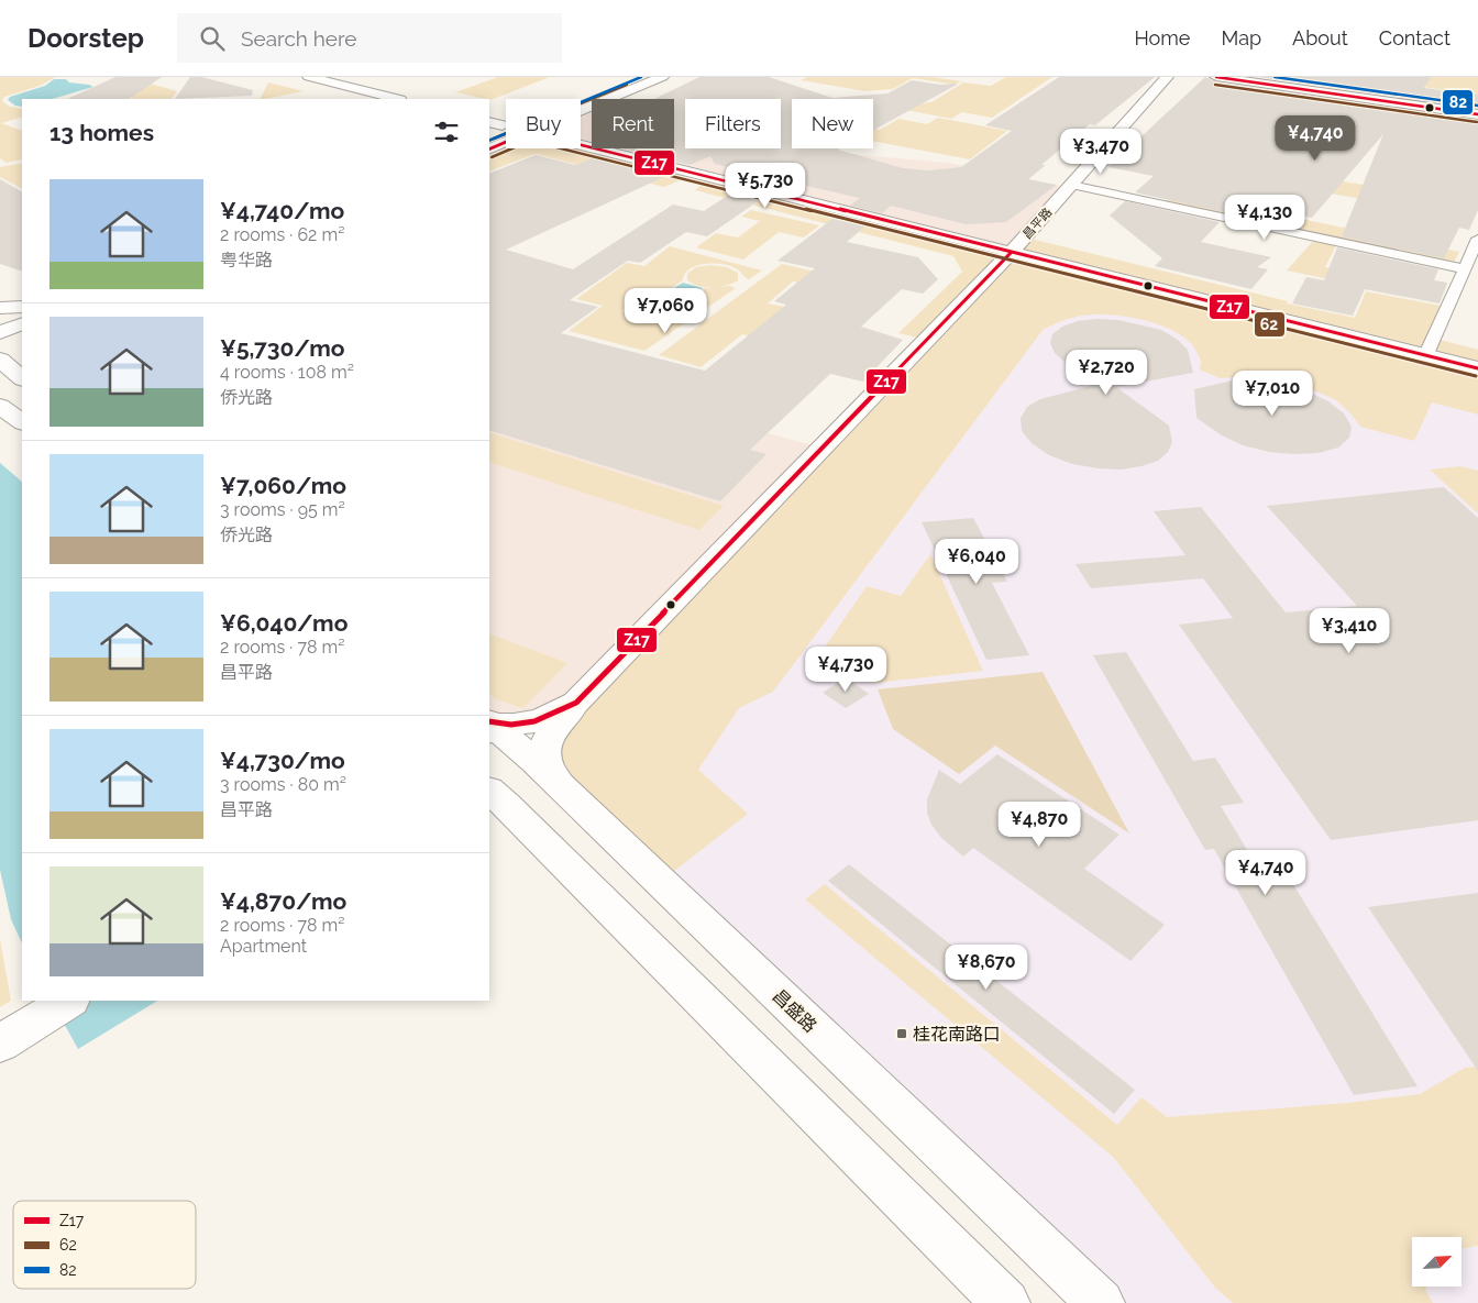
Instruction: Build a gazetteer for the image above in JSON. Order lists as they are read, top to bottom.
{
  "streets": {
    "street": ["昌平路", "昌盛路"]
  },
  "places": {
    "transit": ["桂花南路口"]
  },
  "lines": ["transit line Z17", "transit line 82", "transit line 62"],
  "legend": ["Z17", "62", "82"],
  "north": "top right",
  "page": {
    "header": "Doorstep",
    "search": "Search here",
    "nav": [
      "Home",
      "Map",
      "About",
      "Contact"
    ],
    "chip": [
      "Buy",
      "Rent",
      "Filters",
      "New"
    ],
    "heading": "13 homes",
    "price": [
      "¥4,740",
      "¥3,470",
      "¥5,730",
      "¥4,130",
      "¥7,060",
      "¥2,720",
      "¥7,010",
      "¥6,040",
      "¥3,410",
      "¥4,730",
      "¥4,870",
      "¥4,740",
      "¥8,670"
    ],
    "list": [
      {
        "name": "¥4,740/mo",
        "note": "2 rooms · 62 m² · 粤华路"
      },
      {
        "name": "¥5,730/mo",
        "note": "4 rooms · 108 m² · 侨光路"
      },
      {
        "name": "¥7,060/mo",
        "note": "3 rooms · 95 m² · 侨光路"
      },
      {
        "name": "¥6,040/mo",
        "note": "2 rooms · 78 m² · 昌平路"
      },
      {
        "name": "¥4,730/mo",
        "note": "3 rooms · 80 m² · 昌平路"
      },
      {
        "name": "¥4,870/mo",
        "note": "2 rooms · 78 m² · Apartment"
      }
    ]
  }
}
